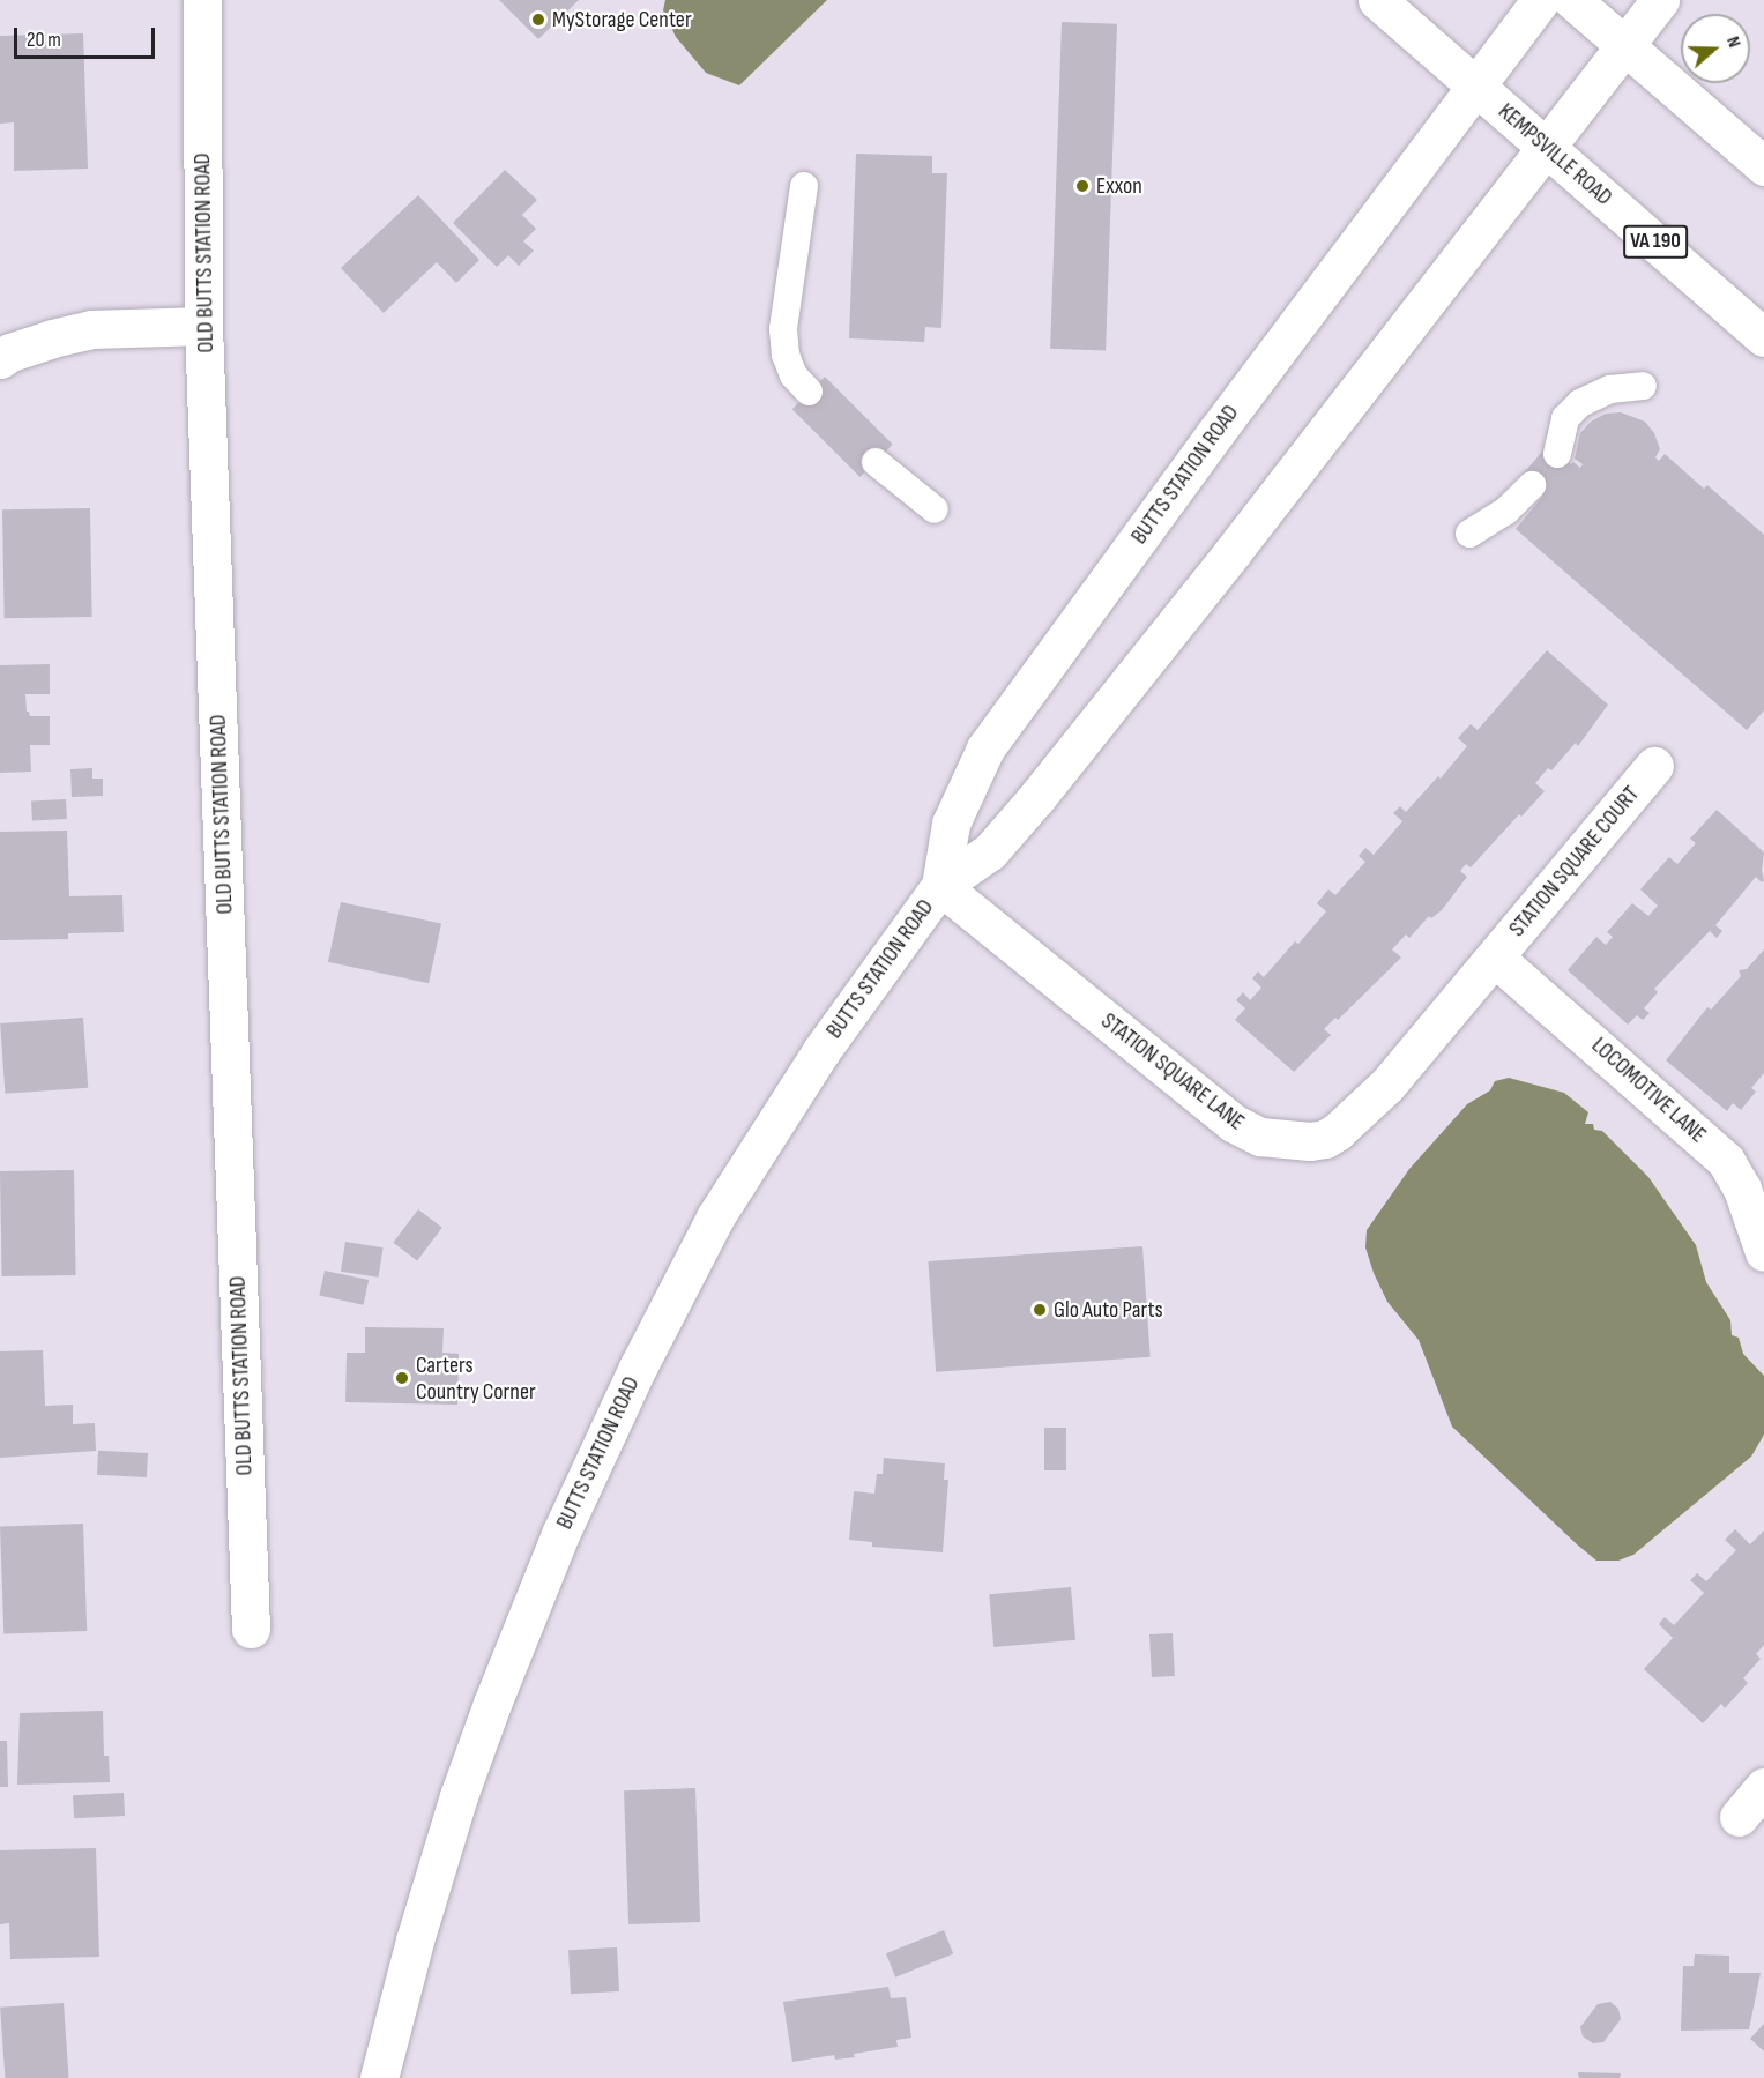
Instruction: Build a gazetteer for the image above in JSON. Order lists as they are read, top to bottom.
{
  "streets": {
    "main road": [
      "KEMPSVILLE ROAD",
      "VA 190",
      "OLD BUTTS STATION ROAD",
      "BUTTS STATION ROAD",
      "STATION SQUARE COURT",
      "STATION SQUARE LANE",
      "LOCOMOTIVE LANE"
    ]
  },
  "crossings": [
    ["KEMPSVILLE ROAD", "BUTTS STATION ROAD"],
    ["BUTTS STATION ROAD", "STATION SQUARE LANE"],
    ["STATION SQUARE COURT", "STATION SQUARE LANE"],
    ["STATION SQUARE COURT", "LOCOMOTIVE LANE"],
    ["STATION SQUARE LANE", "LOCOMOTIVE LANE"]
  ],
  "places": [
    "MyStorage Center",
    "Exxon",
    "Glo Auto Parts",
    "Carters Country Corner"
  ],
  "scale_bar": "20 m",
  "north": "right"
}
